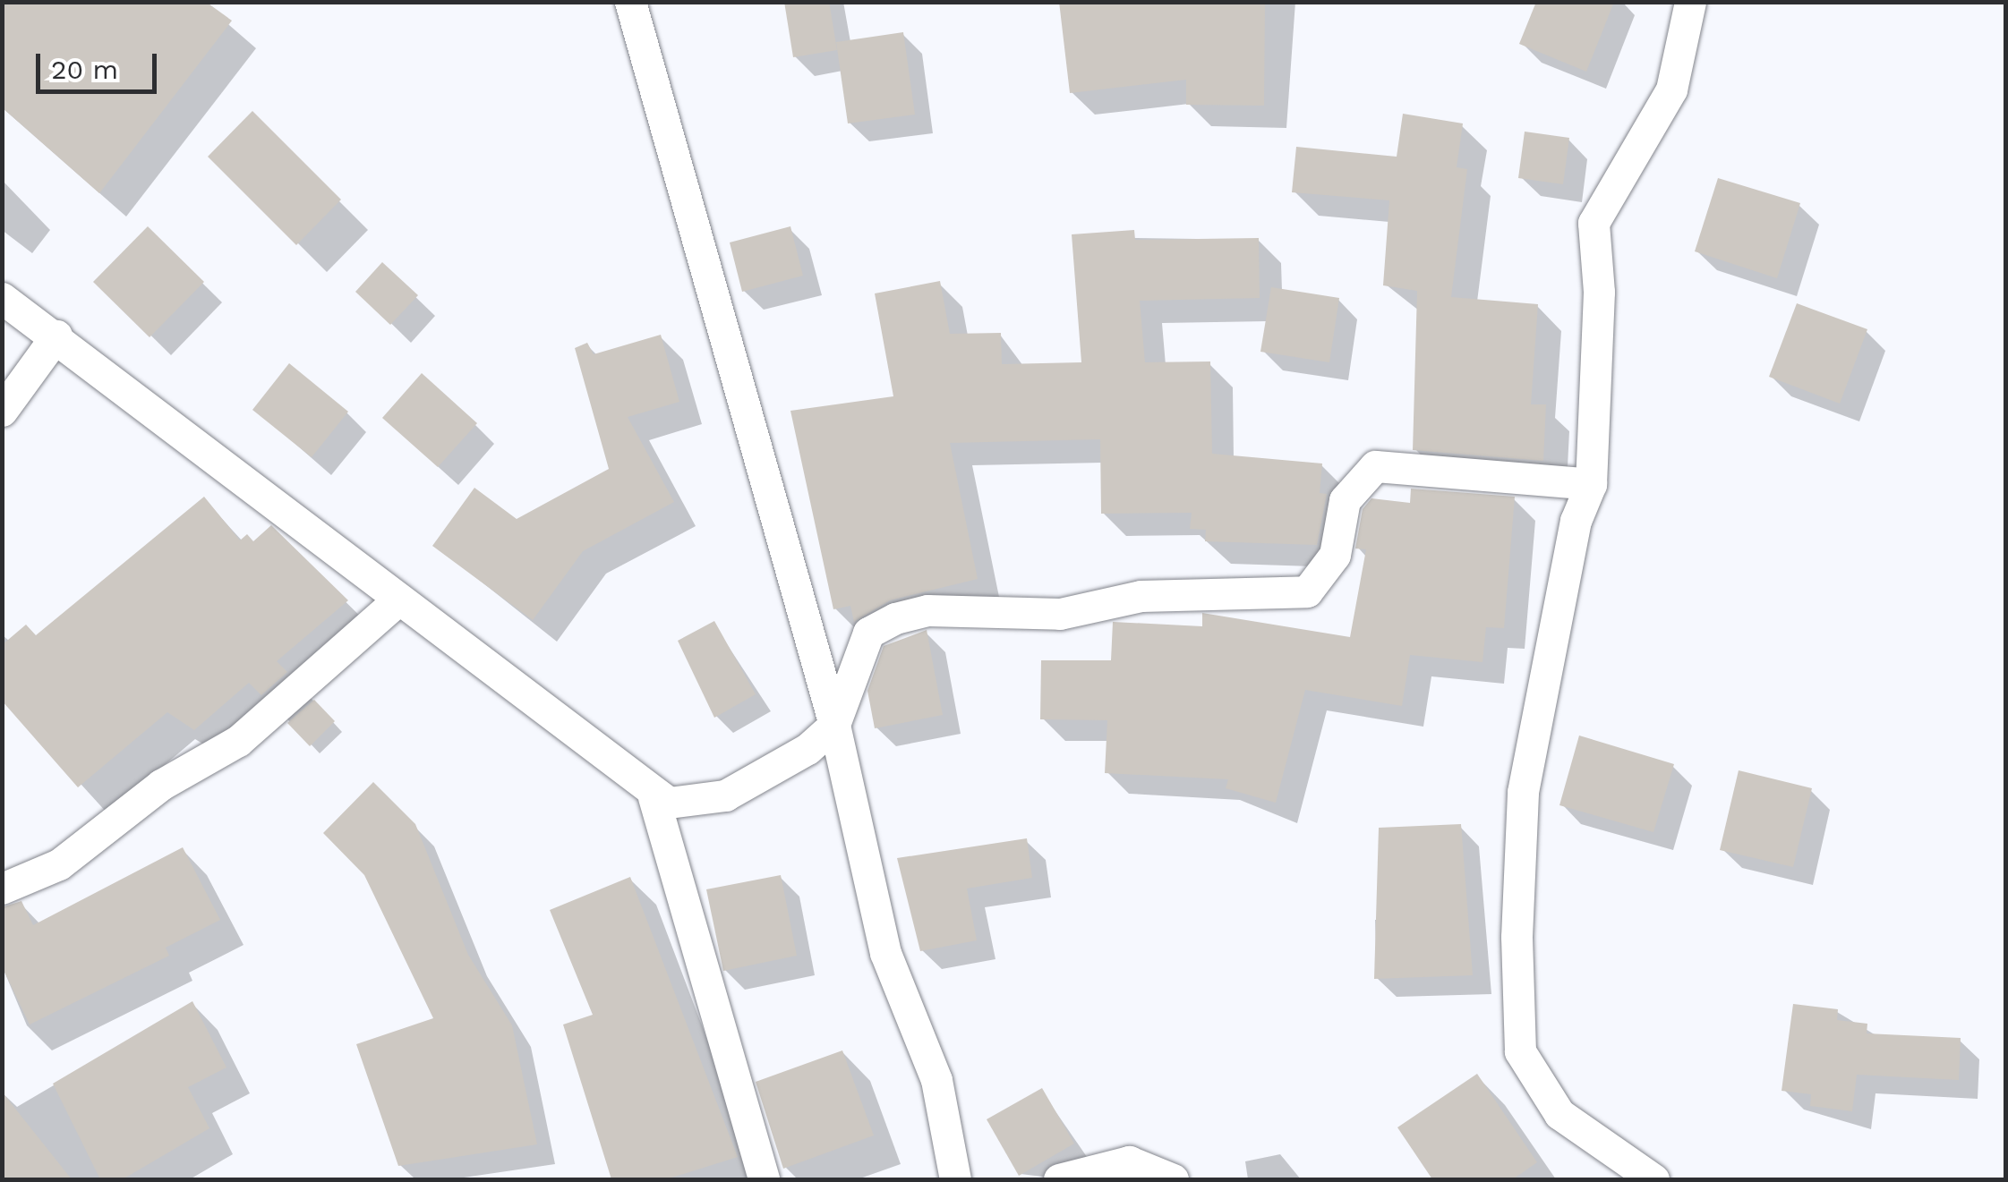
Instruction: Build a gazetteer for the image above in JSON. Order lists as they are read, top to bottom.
{
  "scale_bar": "20 m"
}
